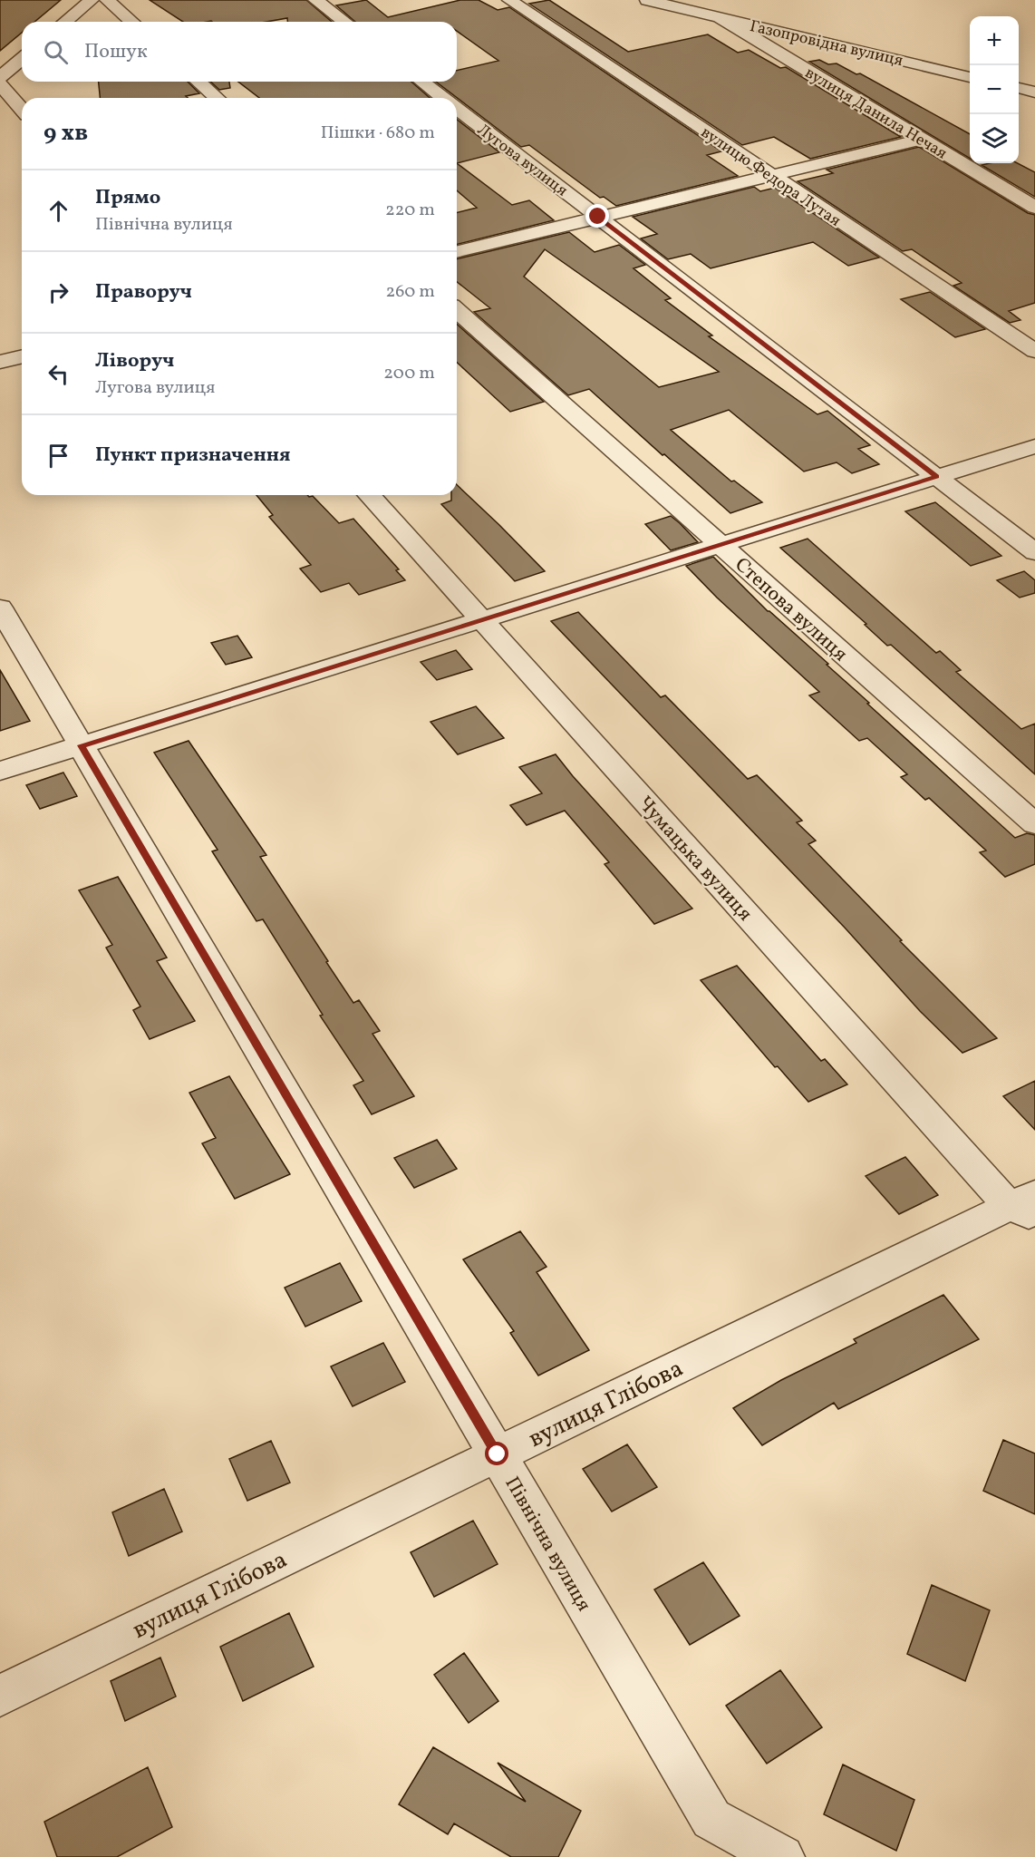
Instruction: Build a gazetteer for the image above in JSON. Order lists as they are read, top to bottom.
{
  "streets": {
    "street": [
      "Газопровідна вулиця",
      "вулиця Данила Нечая",
      "Лугова вулиця",
      "вулицю Федора Лутая",
      "Степова вулиця",
      "Чумацька вулиця",
      "вулиця Глібова",
      "Північна вулиця"
    ]
  },
  "crossings": [
    ["Газопровідна вулиця", "вулиця Данила Нечая"],
    ["Чумацька вулиця", "вулиця Глібова"],
    ["вулиця Глібова", "Північна вулиця"]
  ],
  "page": {
    "map_buttons": ["+", "−"],
    "search": "Пошук",
    "heading": ["9 хв", "Пішки · 680 m"],
    "list": [
      ["Прямо", "Північна вулиця", "220 m"],
      ["Праворуч", "260 m"],
      ["Ліворуч", "Лугова вулиця", "200 m"],
      "Пункт призначення"
    ]
  }
}
